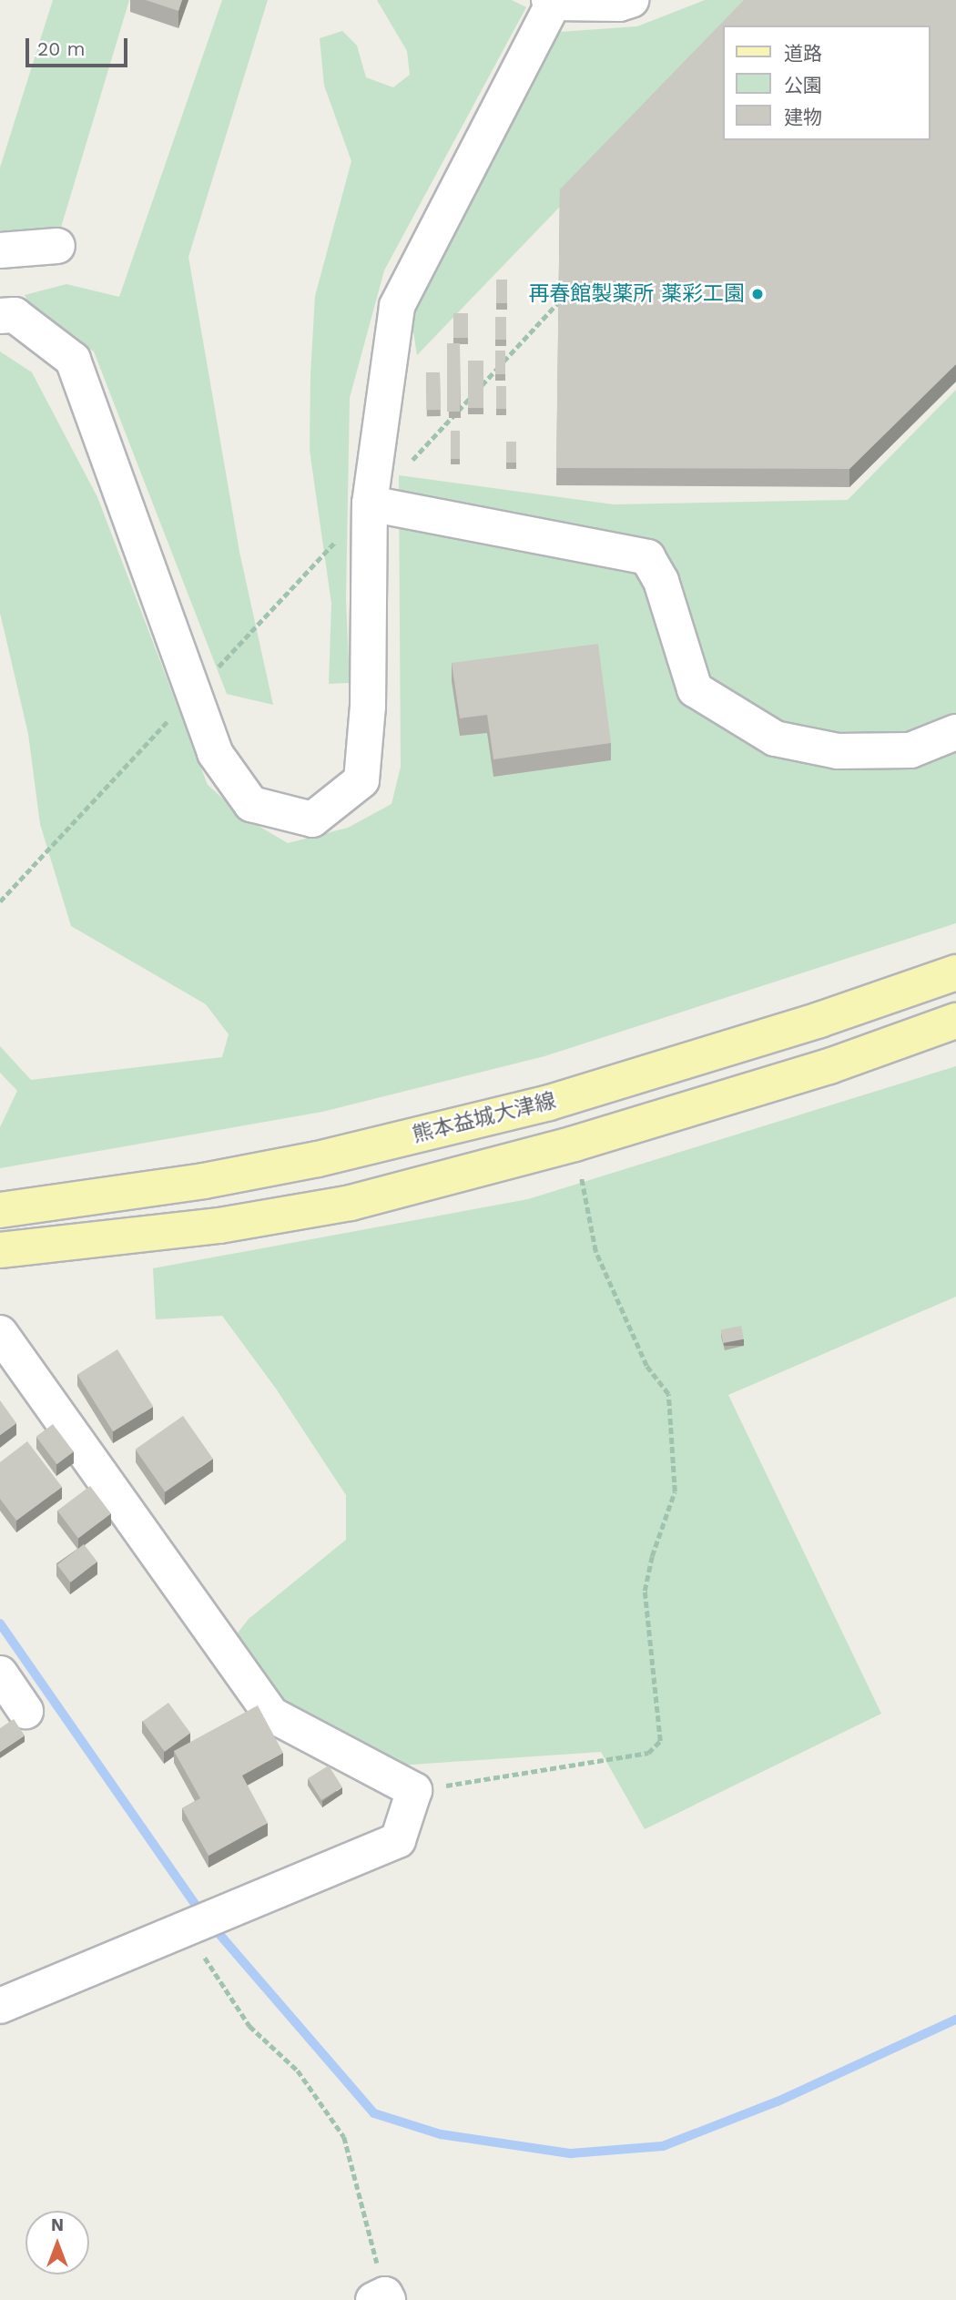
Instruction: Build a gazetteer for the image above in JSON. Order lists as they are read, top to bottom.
{
  "streets": {
    "main road": ["熊本益城大津線"]
  },
  "places": ["再春館製薬所 薬彩工園"],
  "legend": ["道路", "公園", "建物"],
  "scale_bar": "20 m",
  "north": "top"
}
